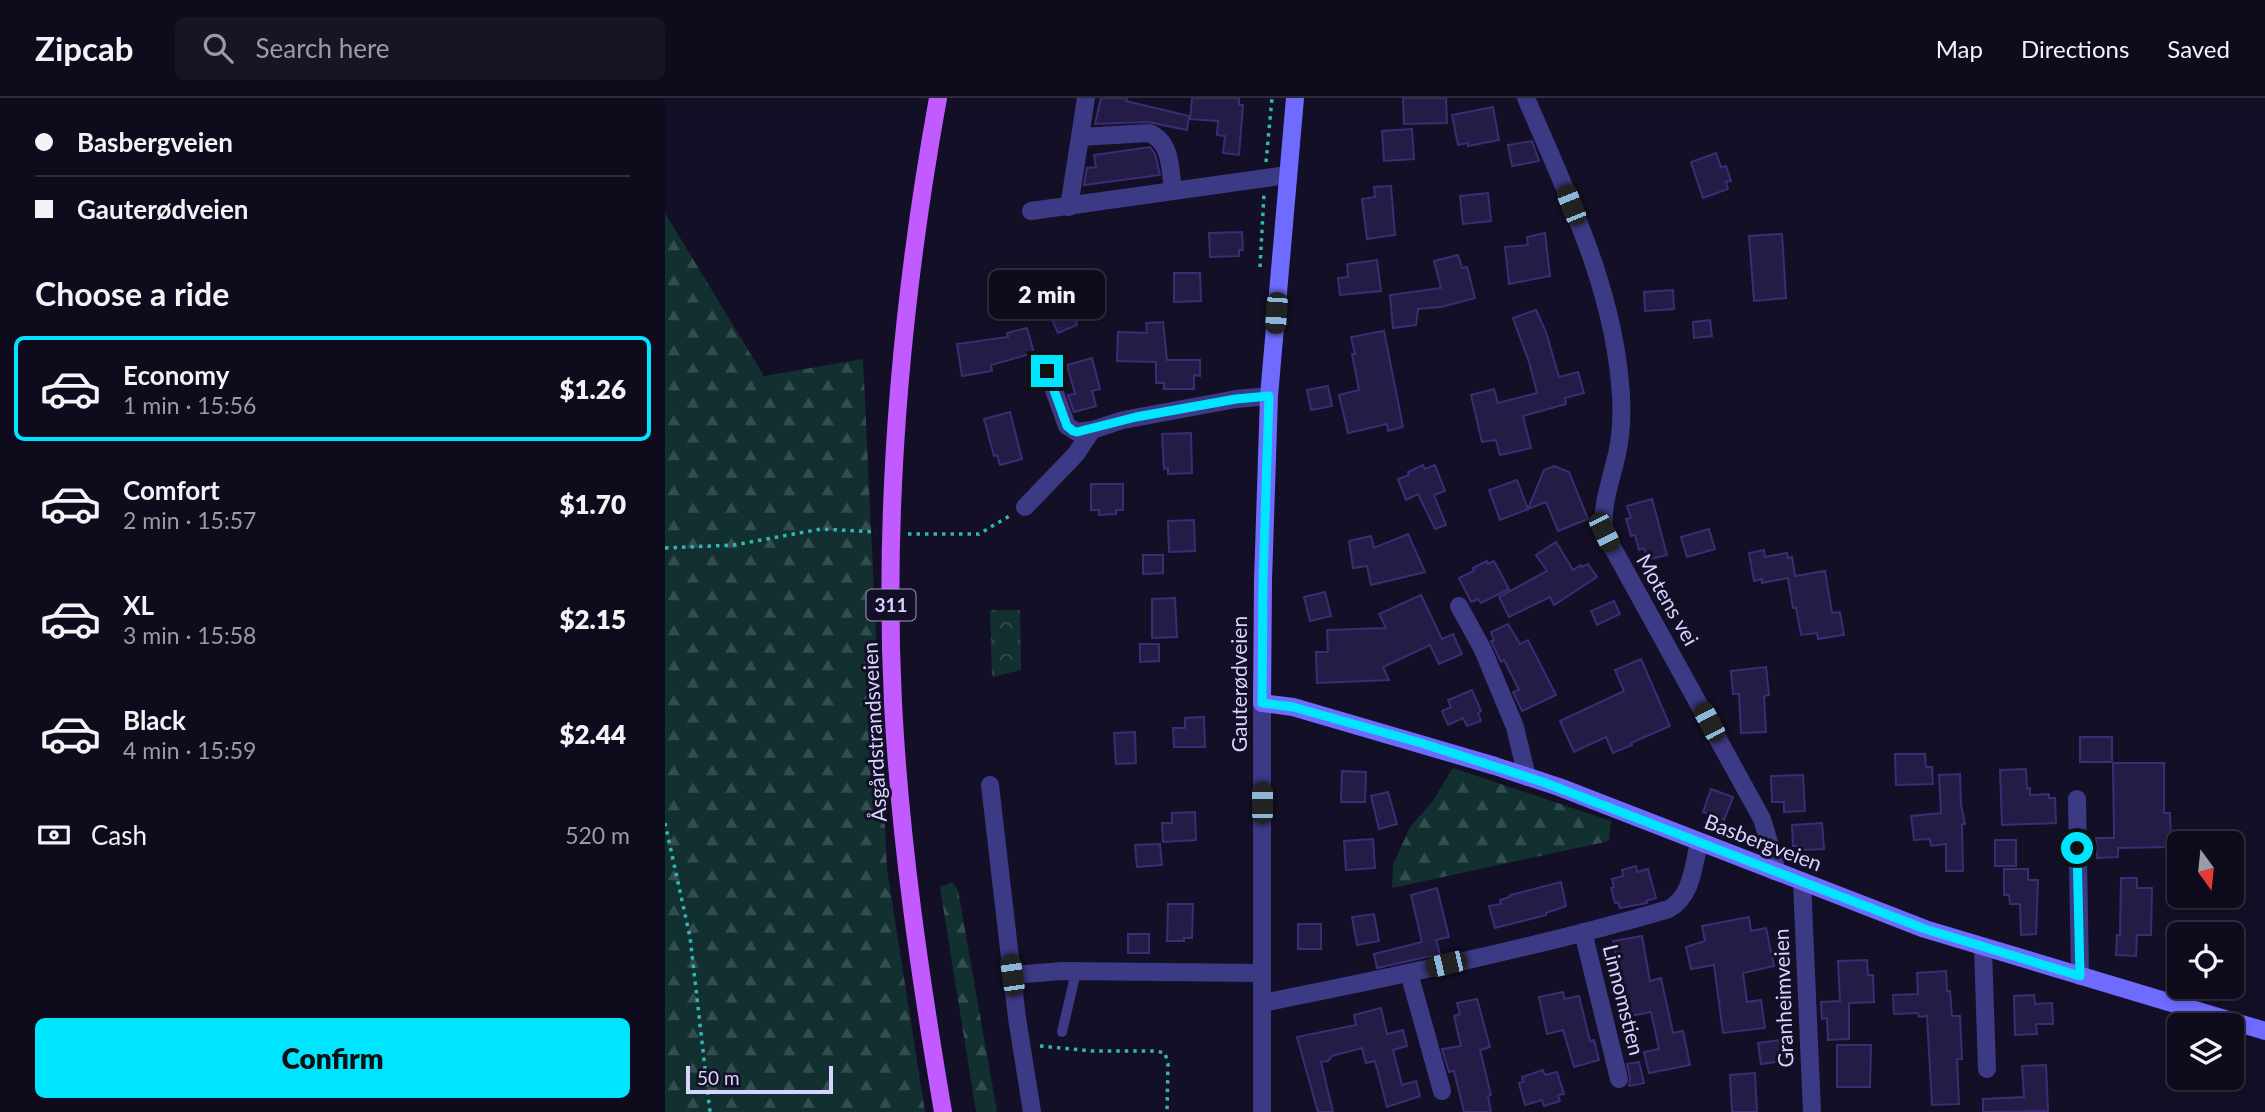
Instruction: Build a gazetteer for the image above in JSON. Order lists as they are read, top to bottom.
{
  "streets": {
    "main road": [
      "311",
      "Gauterødveien",
      "Åsgårdstrandsveien",
      "Basbergveien"
    ],
    "street": ["Motens vei", "Granheimveien", "Linnomstien"]
  },
  "crossings": [
    ["Motens vei", "Basbergveien"],
    ["Gauterødveien", "Basbergveien"],
    ["Gauterødveien", "Linnomstien"],
    ["Basbergveien", "Granheimveien"],
    ["Basbergveien", "Linnomstien"]
  ],
  "scale_bar": "50 m",
  "north": "bottom",
  "page": {
    "header": "Zipcab",
    "search": "Search here",
    "nav": ["Map", "Directions", "Saved"],
    "banner": ["Basbergveien", "Gauterødveien"],
    "heading": "Choose a ride",
    "bubble": "2 min",
    "list": [
      {
        "name": "Economy",
        "note": "1 min · 15:56",
        "value": "$1.26"
      },
      {
        "name": "Comfort",
        "note": "2 min · 15:57",
        "value": "$1.70"
      },
      {
        "name": "XL",
        "note": "3 min · 15:58",
        "value": "$2.15"
      },
      {
        "name": "Black",
        "note": "4 min · 15:59",
        "value": "$2.44"
      }
    ],
    "pay": ["Cash", "520 m"],
    "buttons": "Confirm",
    "scale": "50 m"
  }
}
